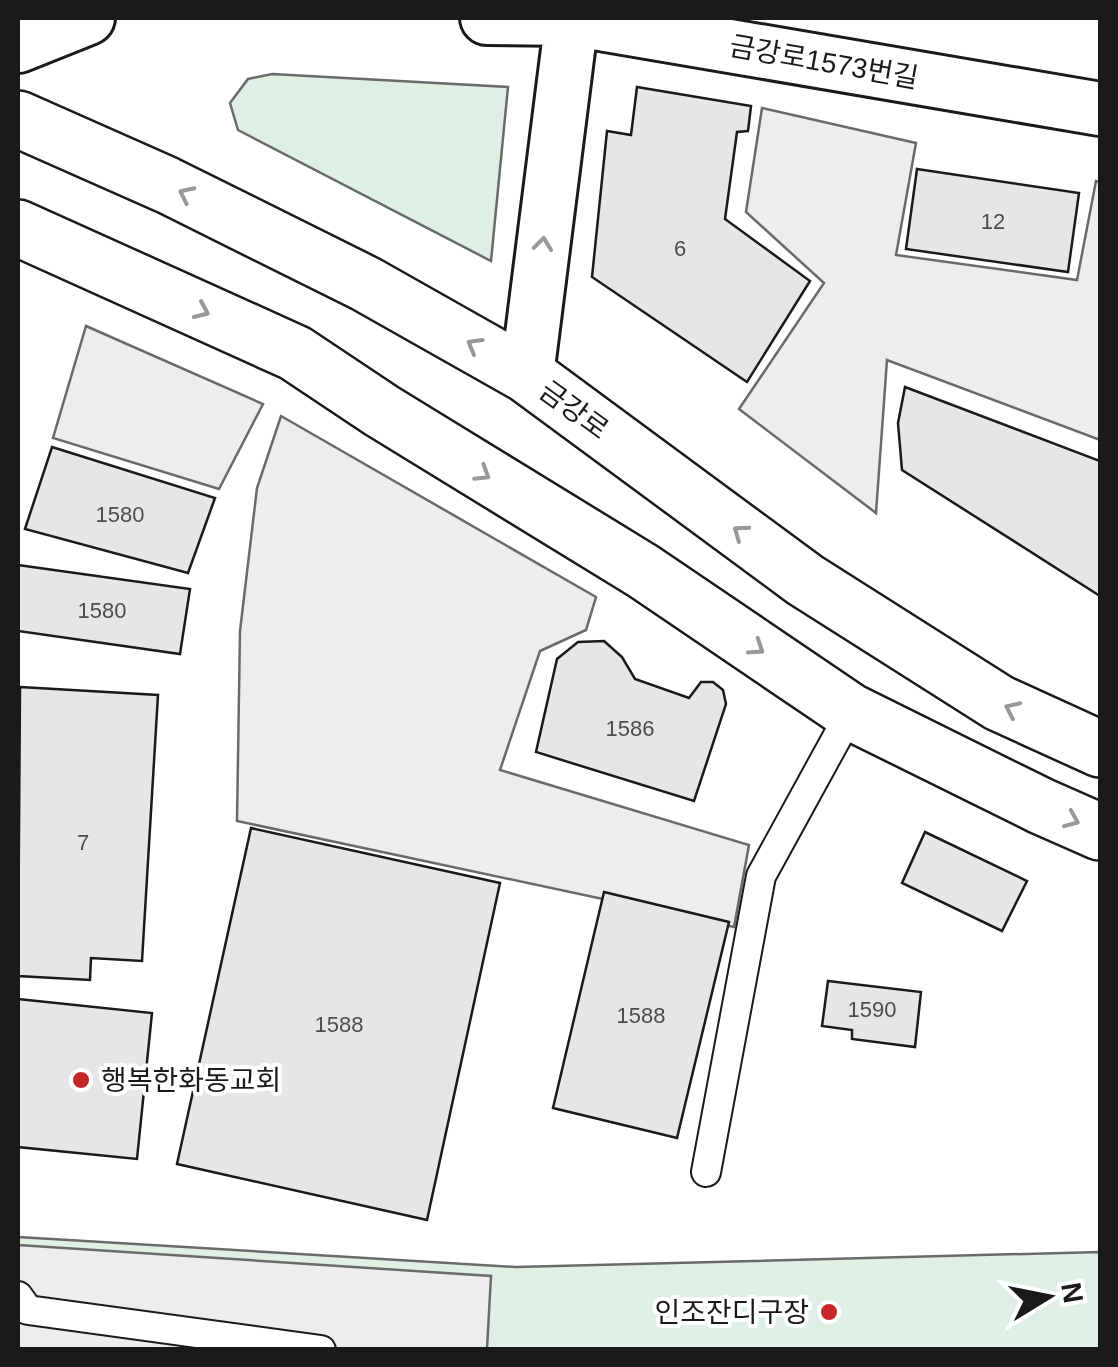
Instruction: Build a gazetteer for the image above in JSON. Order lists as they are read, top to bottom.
{
  "streets": {
    "main road": ["금강로"],
    "street": ["금강로1573번길"]
  },
  "places": ["행복한화동교회", "인조잔디구장"],
  "house_numbers": [
    "12",
    "6",
    "1580",
    "1580",
    "1586",
    "7",
    "1590",
    "1588",
    "1588"
  ],
  "north": "right"
}
